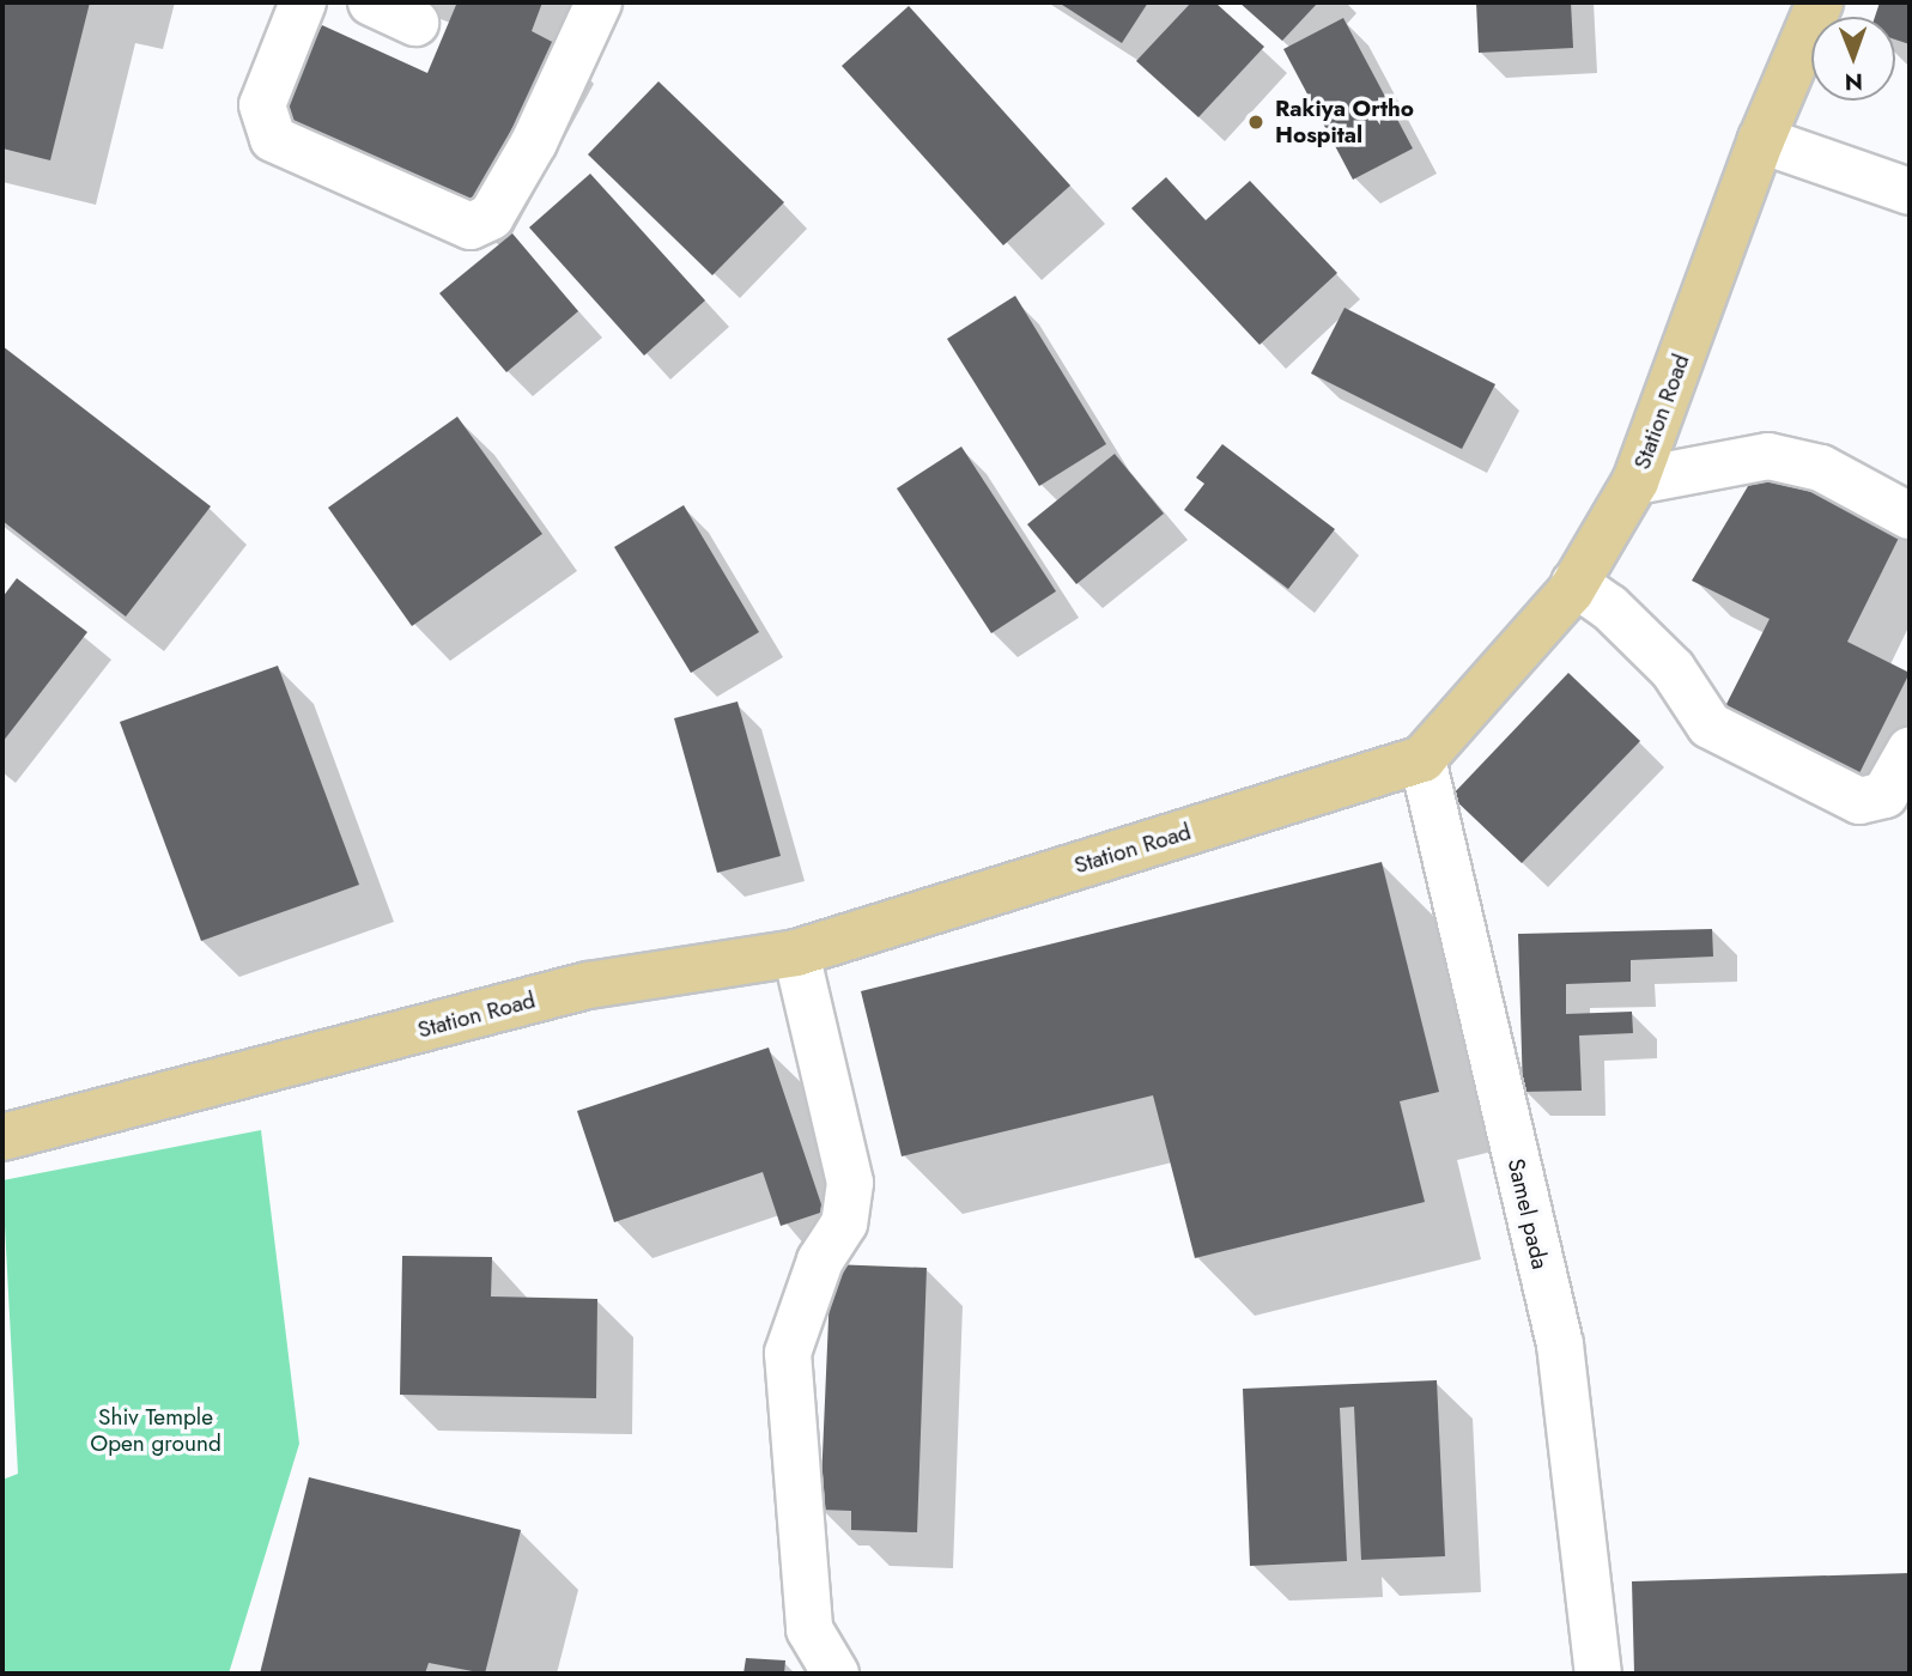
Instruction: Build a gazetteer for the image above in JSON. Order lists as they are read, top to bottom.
{
  "streets": {
    "main road": ["Station Road"],
    "street": ["Samel pada"]
  },
  "crossings": [
    ["Station Road", "Samel pada"]
  ],
  "parks": ["Shiv Temple Open ground"],
  "places": ["Rakiya Ortho Hospital"],
  "north": "bottom"
}
